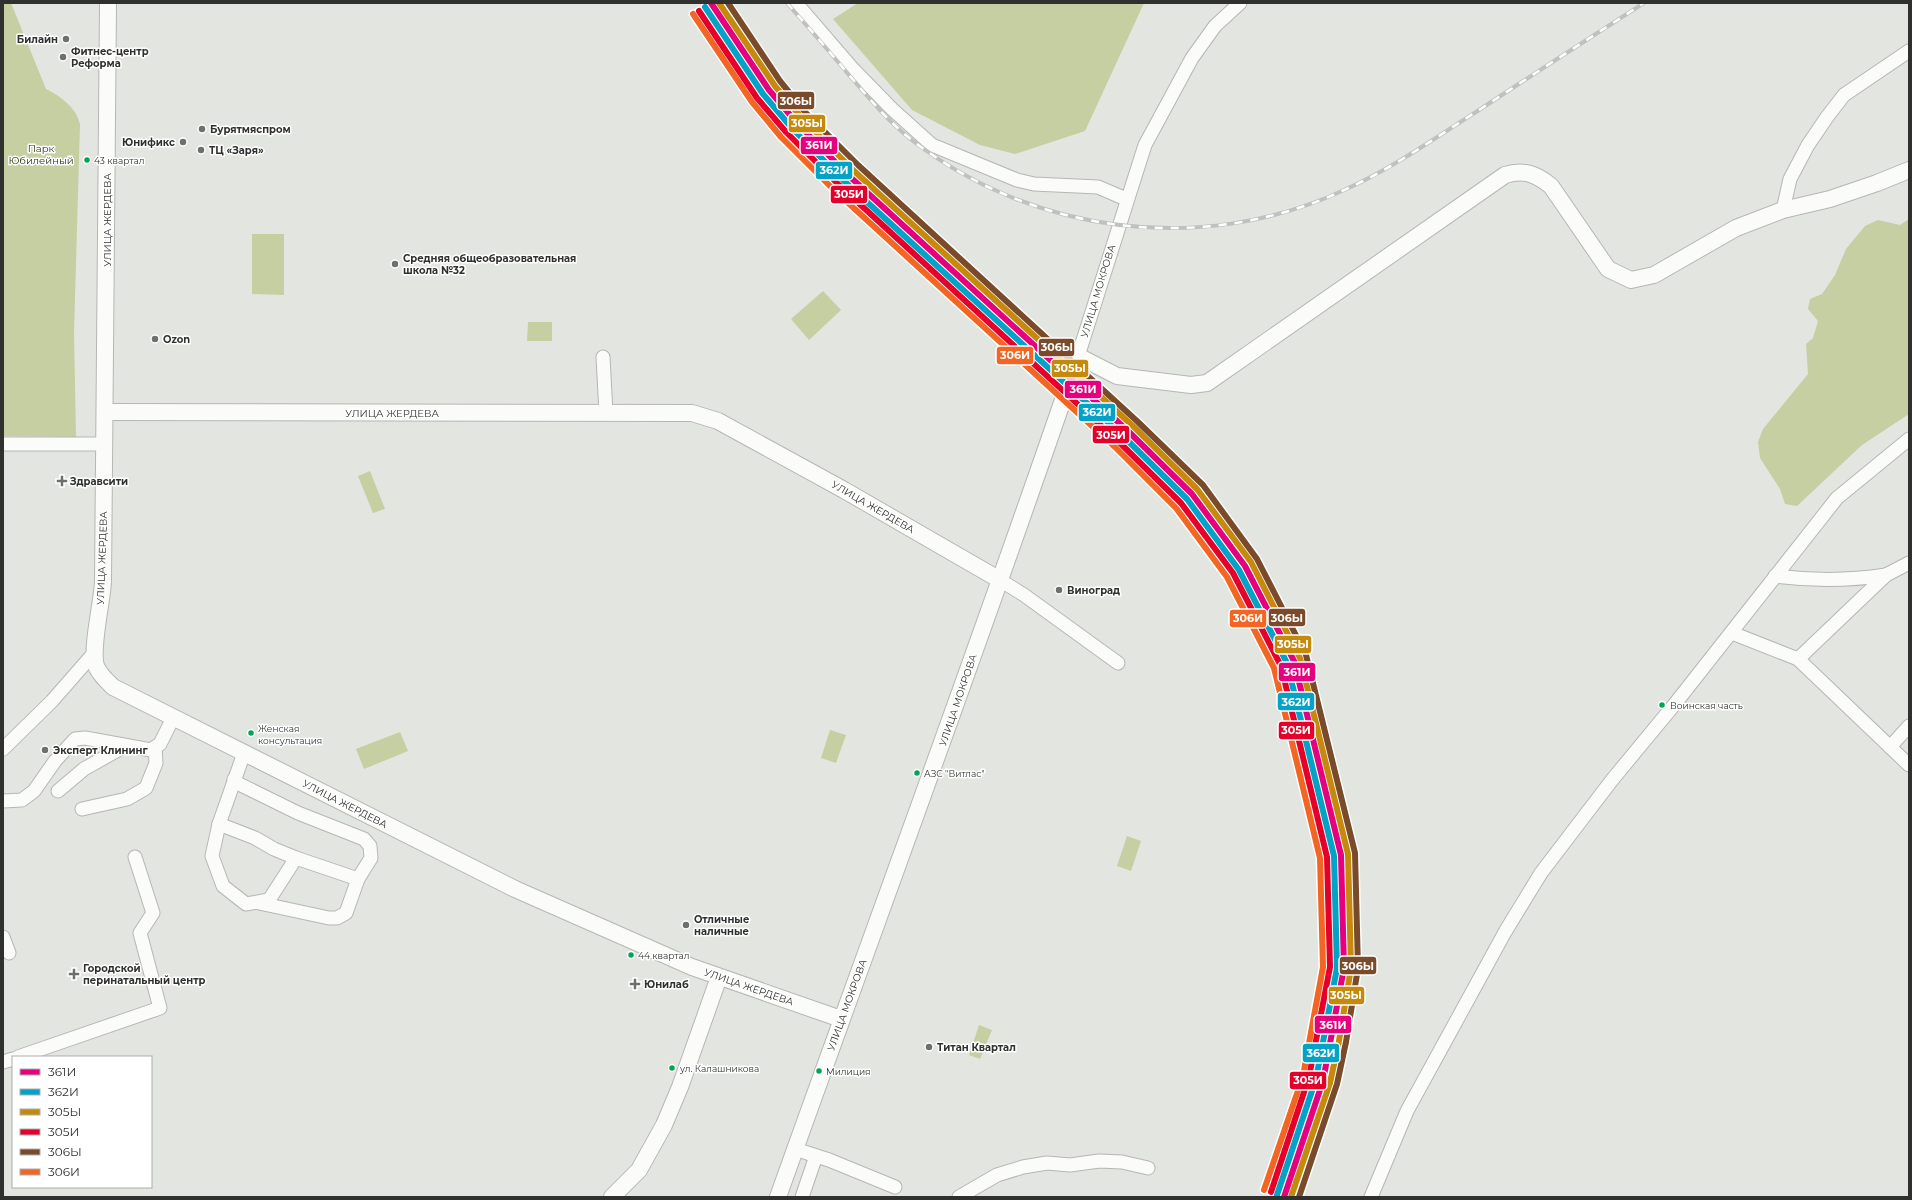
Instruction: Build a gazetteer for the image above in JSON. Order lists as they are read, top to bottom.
{
  "streets": {
    "main road": ["УЛИЦА ЖЕРДЕВА", "УЛИЦА МОКРОВА"]
  },
  "crossings": [
    ["УЛИЦА ЖЕРДЕВА", "УЛИЦА МОКРОВА"]
  ],
  "parks": ["Парк Юбилейный"],
  "places": {
    "other": [
      "Билайн",
      "Фитнес-центр Реформа",
      "Бурятмяспром",
      "Юнификс",
      "ТЦ «Заря»",
      "43 квартал",
      "Средняя общеобразовательная школа №32",
      "Ozon",
      "Виноград",
      "Воинская часть",
      "Женская консультация",
      "Эксперт Клининг",
      "АЗС \"Витлас\"",
      "Отличные наличные",
      "44 квартал",
      "Титан Квартал",
      "ул. Калашникова",
      "Милиция"
    ],
    "health": ["Здравсити", "Городской перинатальный центр", "Юнилаб"]
  },
  "lines": [
    "transit line 361И",
    "transit line 305Ы",
    "transit line 306Ы",
    "transit line 362И",
    "transit line 305И",
    "transit line 306И"
  ],
  "legend": [
    "361И",
    "362И",
    "305Ы",
    "305И",
    "306Ы",
    "306И"
  ]
}
